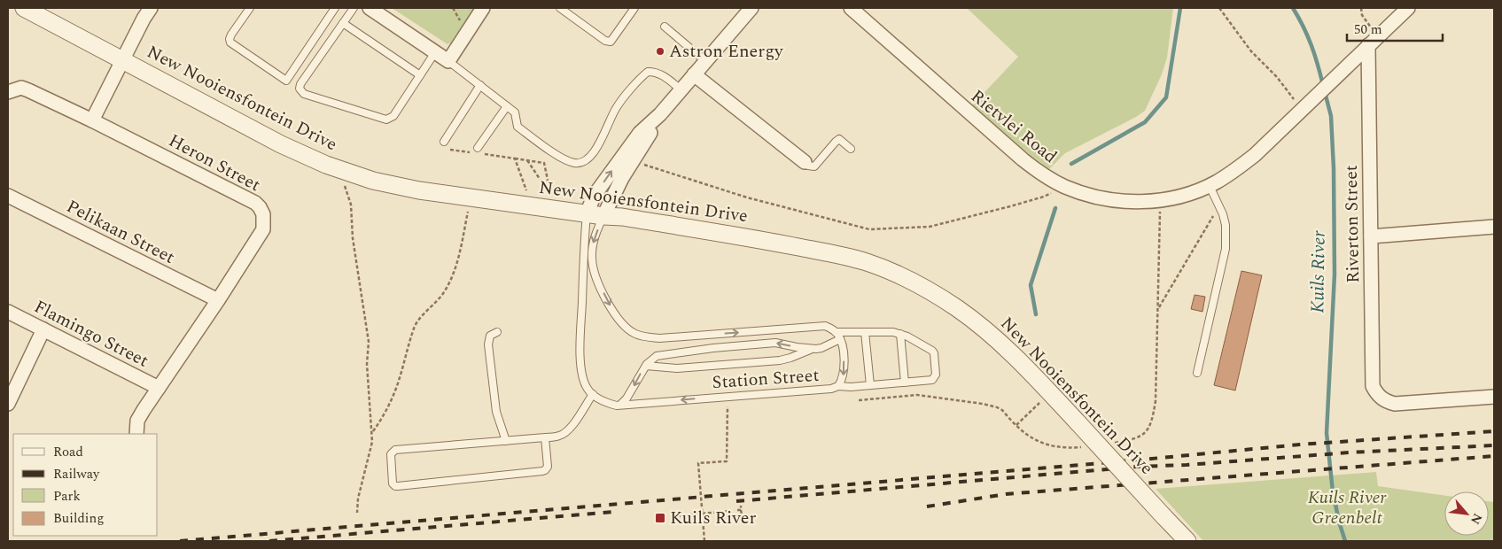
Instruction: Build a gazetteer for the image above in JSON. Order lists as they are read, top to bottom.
{
  "streets": {
    "street": [
      "New Nooiensfontein Drive",
      "Rietvlei Road",
      "Heron Street",
      "Riverton Street",
      "Pelikaan Street",
      "Flamingo Street"
    ],
    "lane": ["Station Street"]
  },
  "crossings": [
    ["Rietvlei Road", "Riverton Street"],
    ["Heron Street", "Pelikaan Street"],
    ["Heron Street", "Flamingo Street"]
  ],
  "water": ["Kuils River"],
  "parks": ["Kuils River Greenbelt"],
  "places": {
    "other": ["Astron Energy"],
    "transit": ["Kuils River"]
  },
  "legend": [
    "Road",
    "Railway",
    "Park",
    "Building"
  ],
  "scale_bar": "50 m",
  "north": "bottom right"
}
